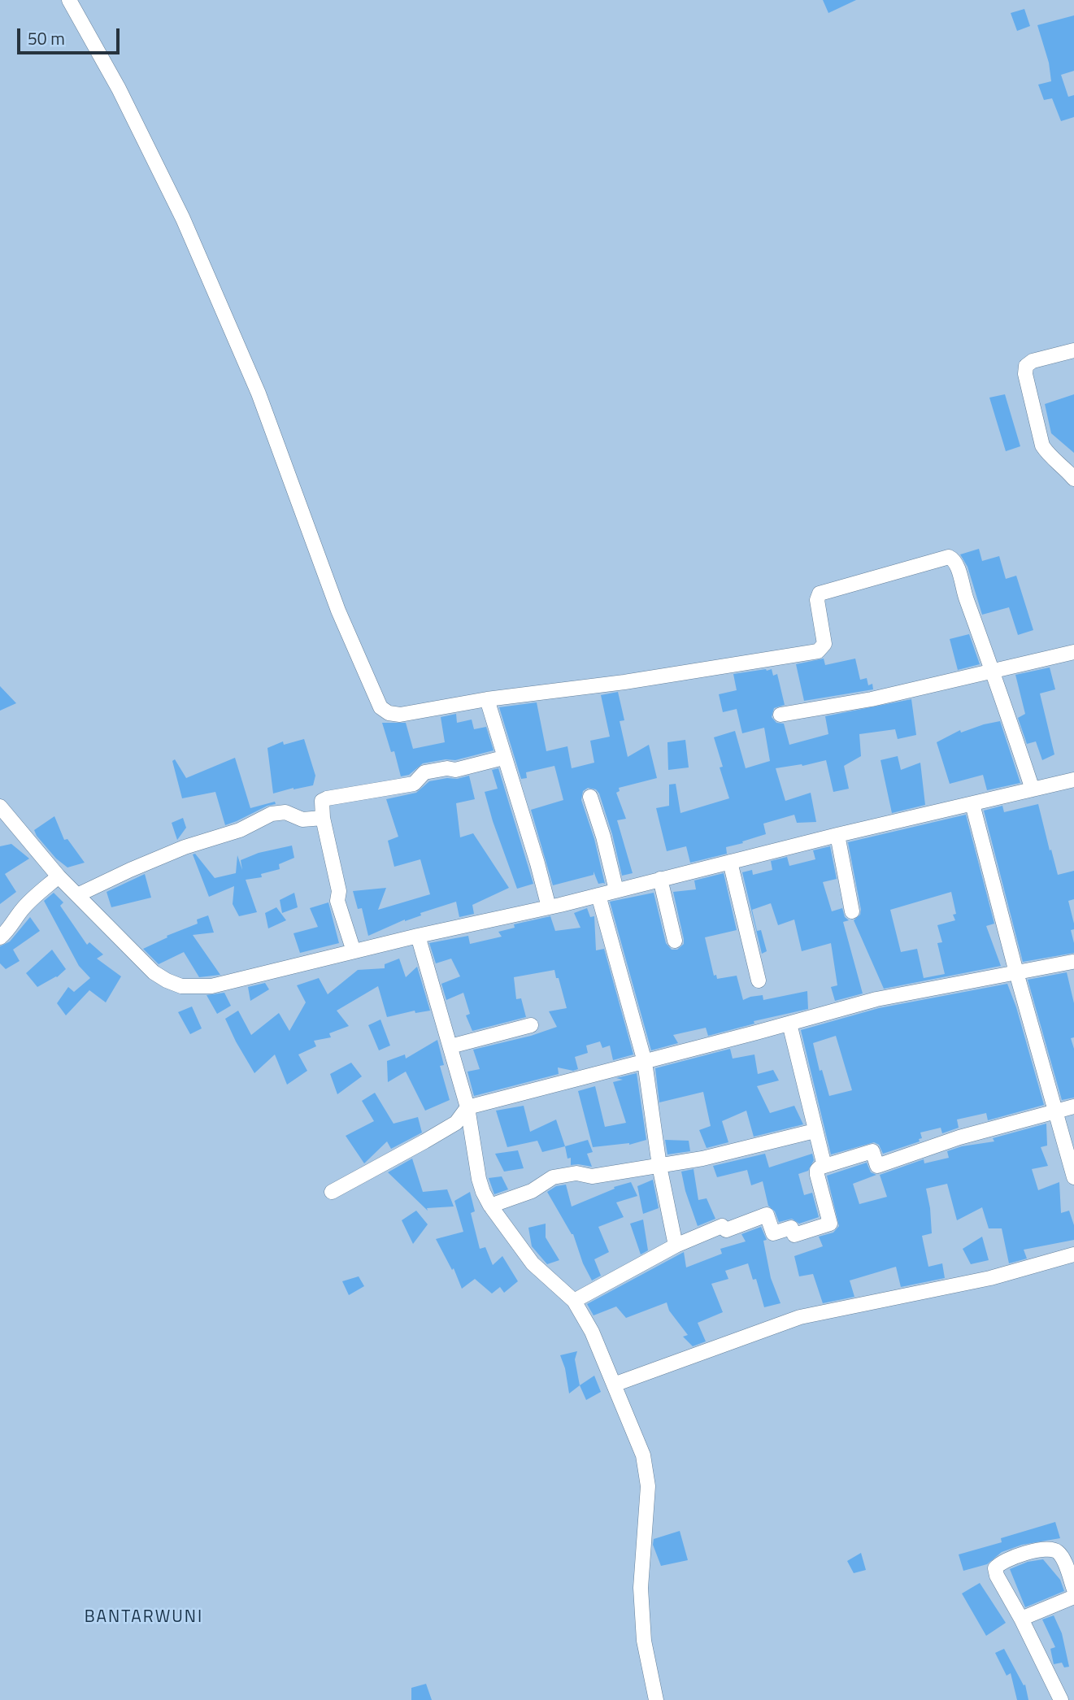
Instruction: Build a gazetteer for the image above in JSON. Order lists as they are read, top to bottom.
{
  "districts": ["BANTARWUNI"],
  "scale_bar": "50 m"
}
